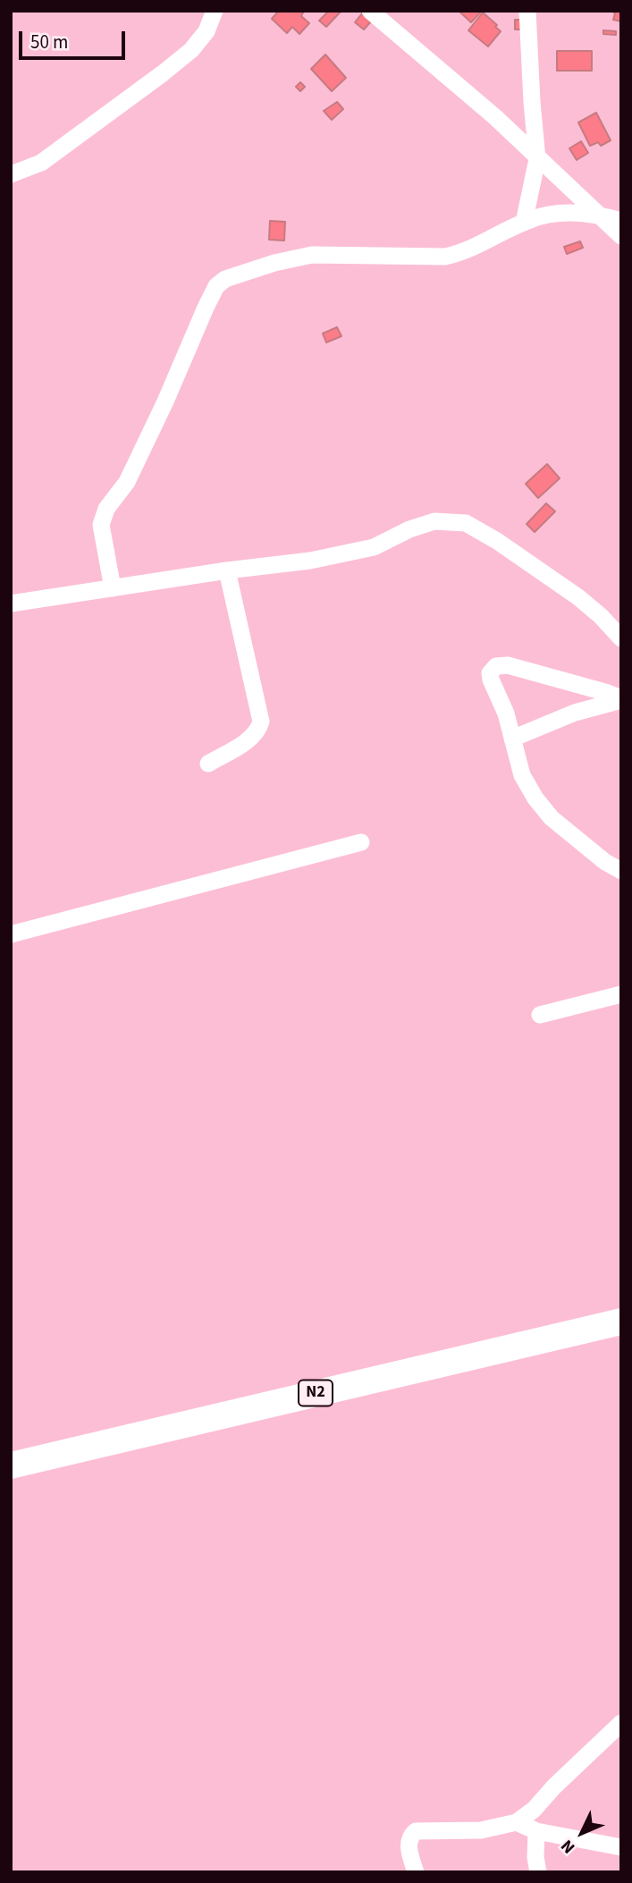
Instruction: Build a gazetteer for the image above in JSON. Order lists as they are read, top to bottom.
{
  "streets": {
    "main road": ["N2"]
  },
  "scale_bar": "50 m",
  "north": "bottom left"
}
